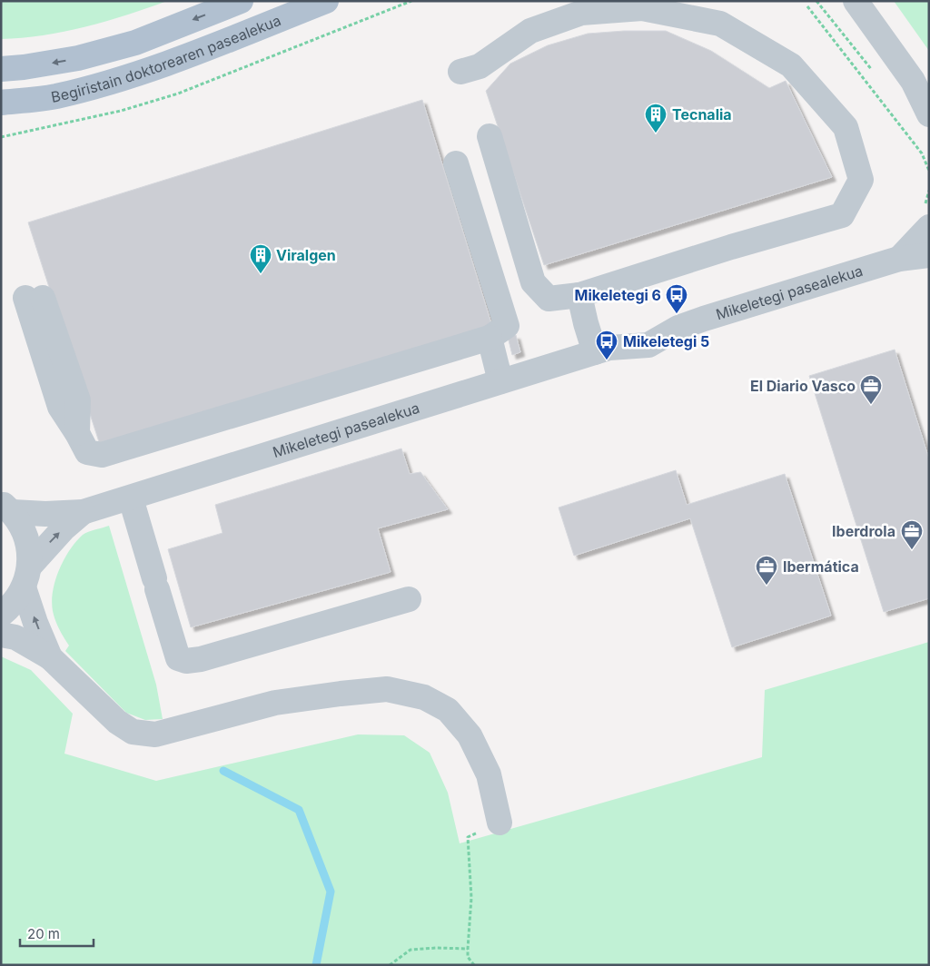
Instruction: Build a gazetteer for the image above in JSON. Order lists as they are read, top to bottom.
{
  "streets": {
    "main road": ["Begiristain doktorearen pasealekua"],
    "street": ["Mikeletegi pasealekua"]
  },
  "places": {
    "building": ["Tecnalia", "Viralgen"],
    "bus stop": ["Mikeletegi 6", "Mikeletegi 5"],
    "office": ["El Diario Vasco", "Iberdrola", "Ibermática"]
  },
  "scale_bar": "20 m"
}
